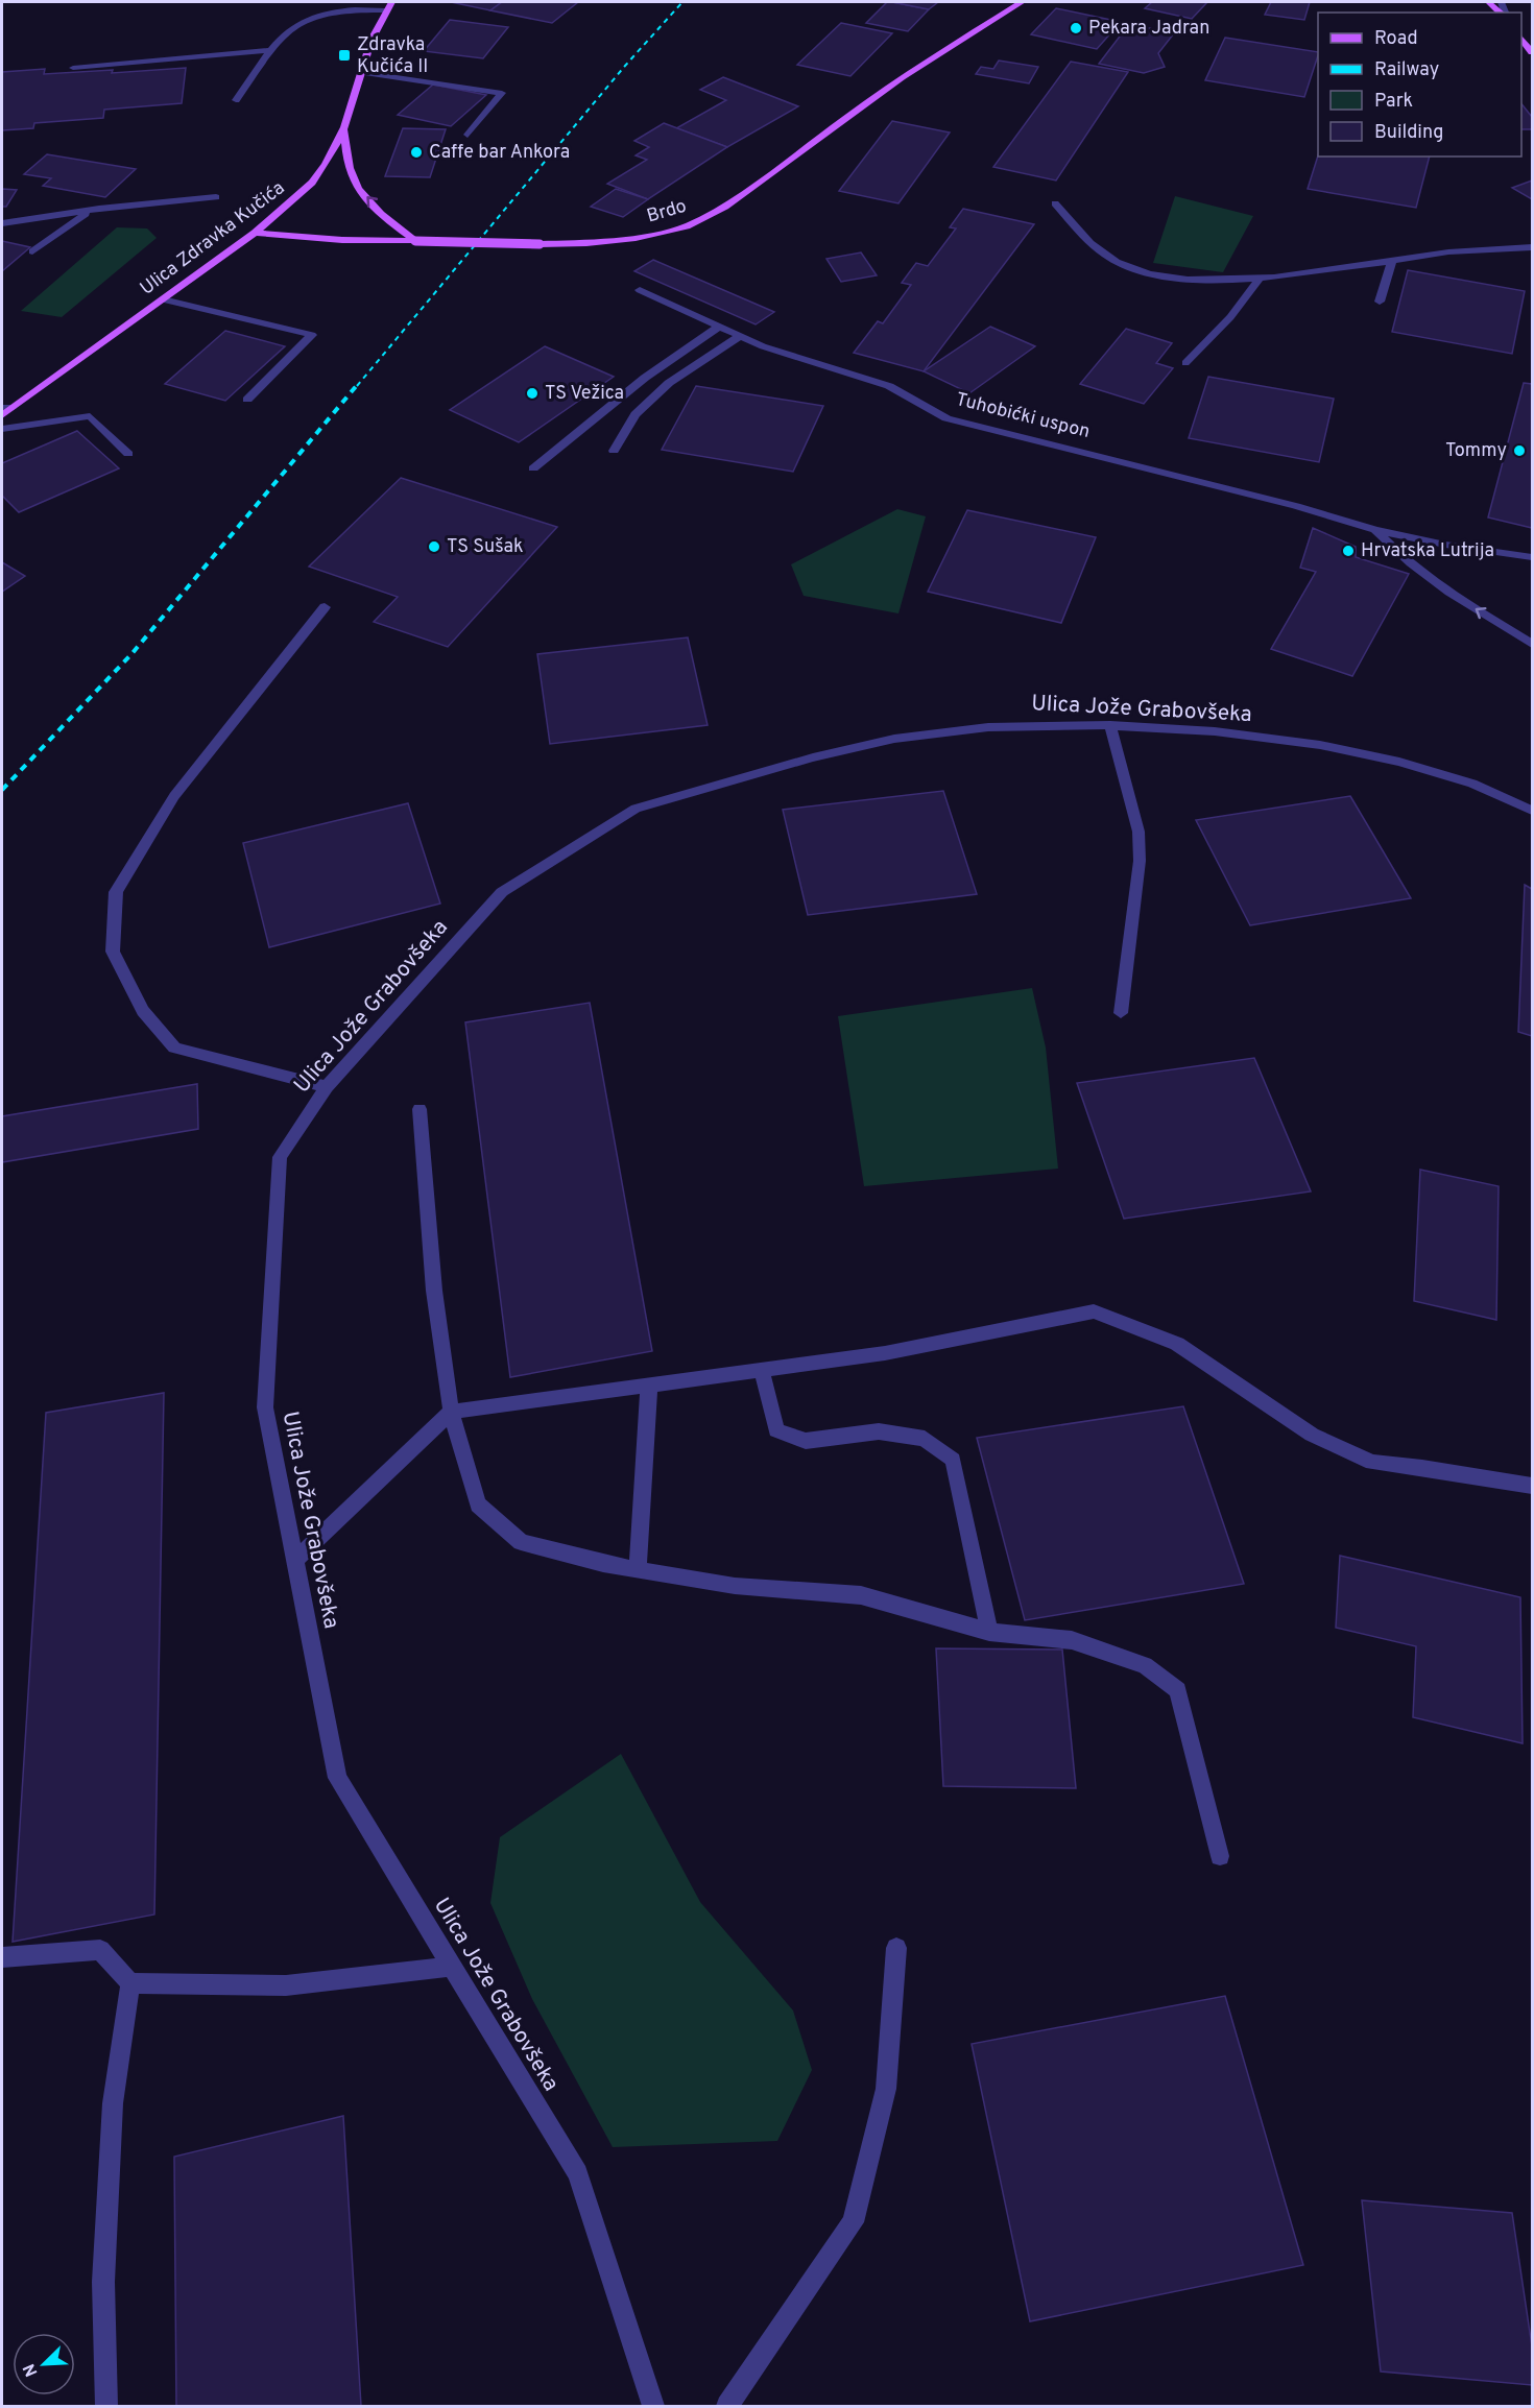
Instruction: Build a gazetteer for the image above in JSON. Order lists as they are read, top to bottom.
{
  "streets": {
    "main road": ["Brdo", "Ulica Zdravka Kučića"],
    "street": ["Tuhobićki uspon", "Ulica Jože Grabovšeka"]
  },
  "crossings": [
    ["Brdo", "Ulica Zdravka Kučića"]
  ],
  "places": {
    "other": [
      "Pekara Jadran",
      "Caffe bar Ankora",
      "TS Vežica",
      "Tommy",
      "TS Sušak",
      "Hrvatska Lutrija"
    ],
    "transit": ["Zdravka Kučića II"]
  },
  "legend": [
    "Road",
    "Railway",
    "Park",
    "Building"
  ],
  "north": "bottom left"
}
